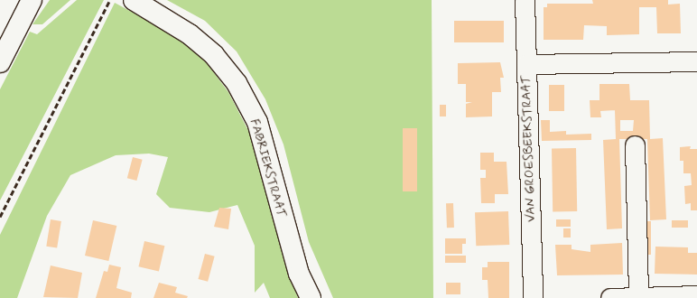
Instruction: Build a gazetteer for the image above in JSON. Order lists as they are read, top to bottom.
{
  "streets": {
    "main road": ["FABRIEKSTRAAT"],
    "street": ["VAN GROESBEEKSTRAAT"]
  }
}
